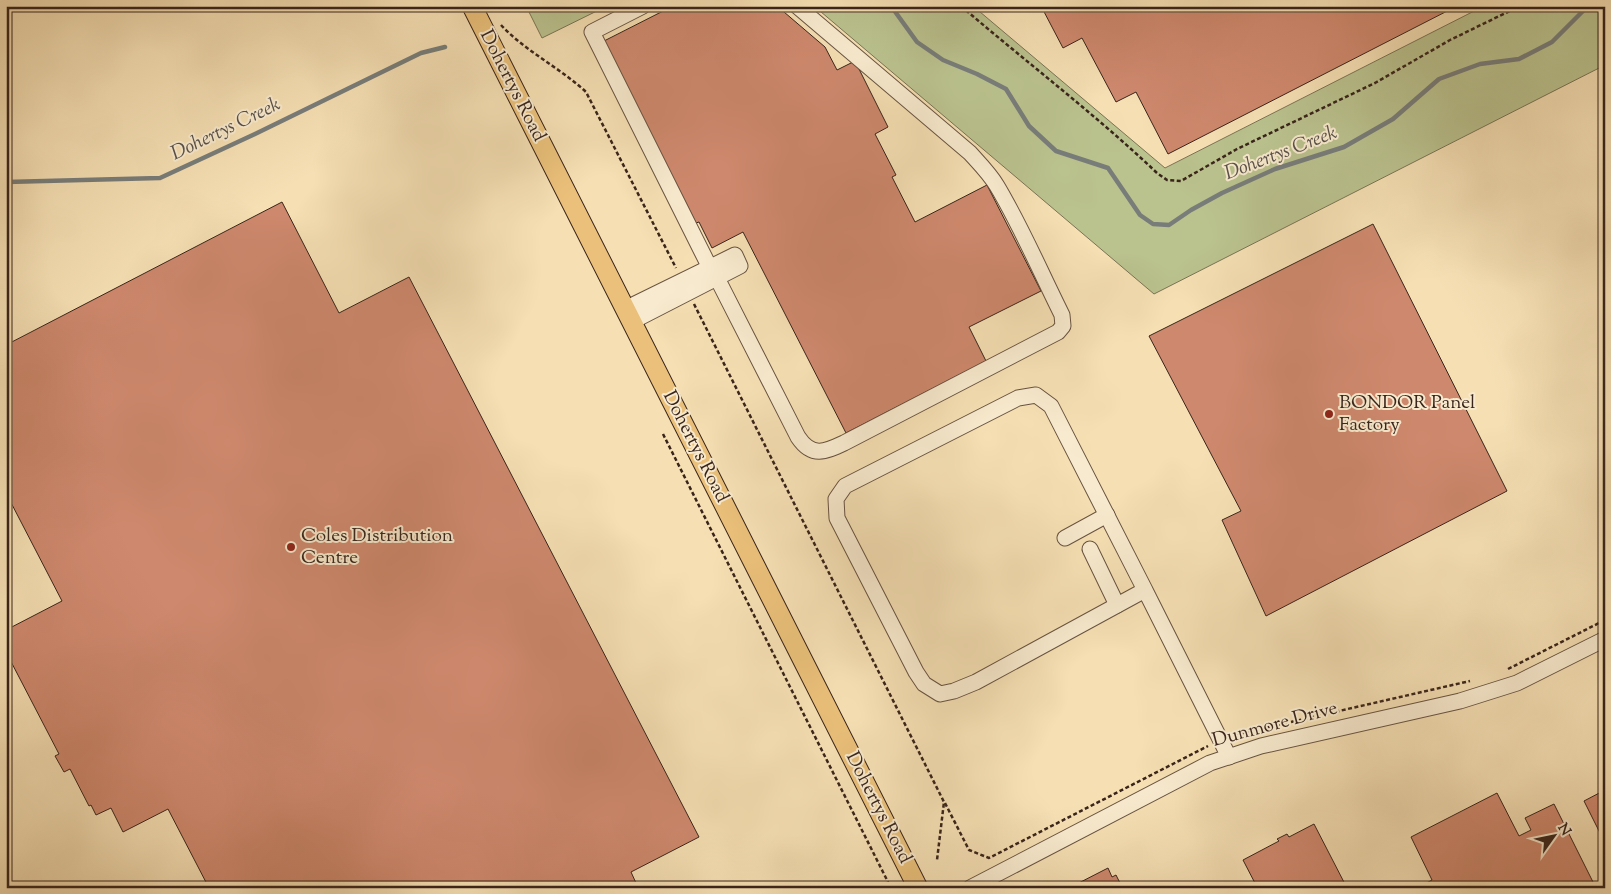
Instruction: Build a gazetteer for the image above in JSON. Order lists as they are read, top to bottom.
{
  "streets": {
    "main road": ["Dohertys Road"],
    "street": ["Dunmore Drive"]
  },
  "water": ["Dohertys Creek"],
  "places": ["BONDOR Panel Factory", "Coles Distribution Centre"],
  "north": "top right"
}
